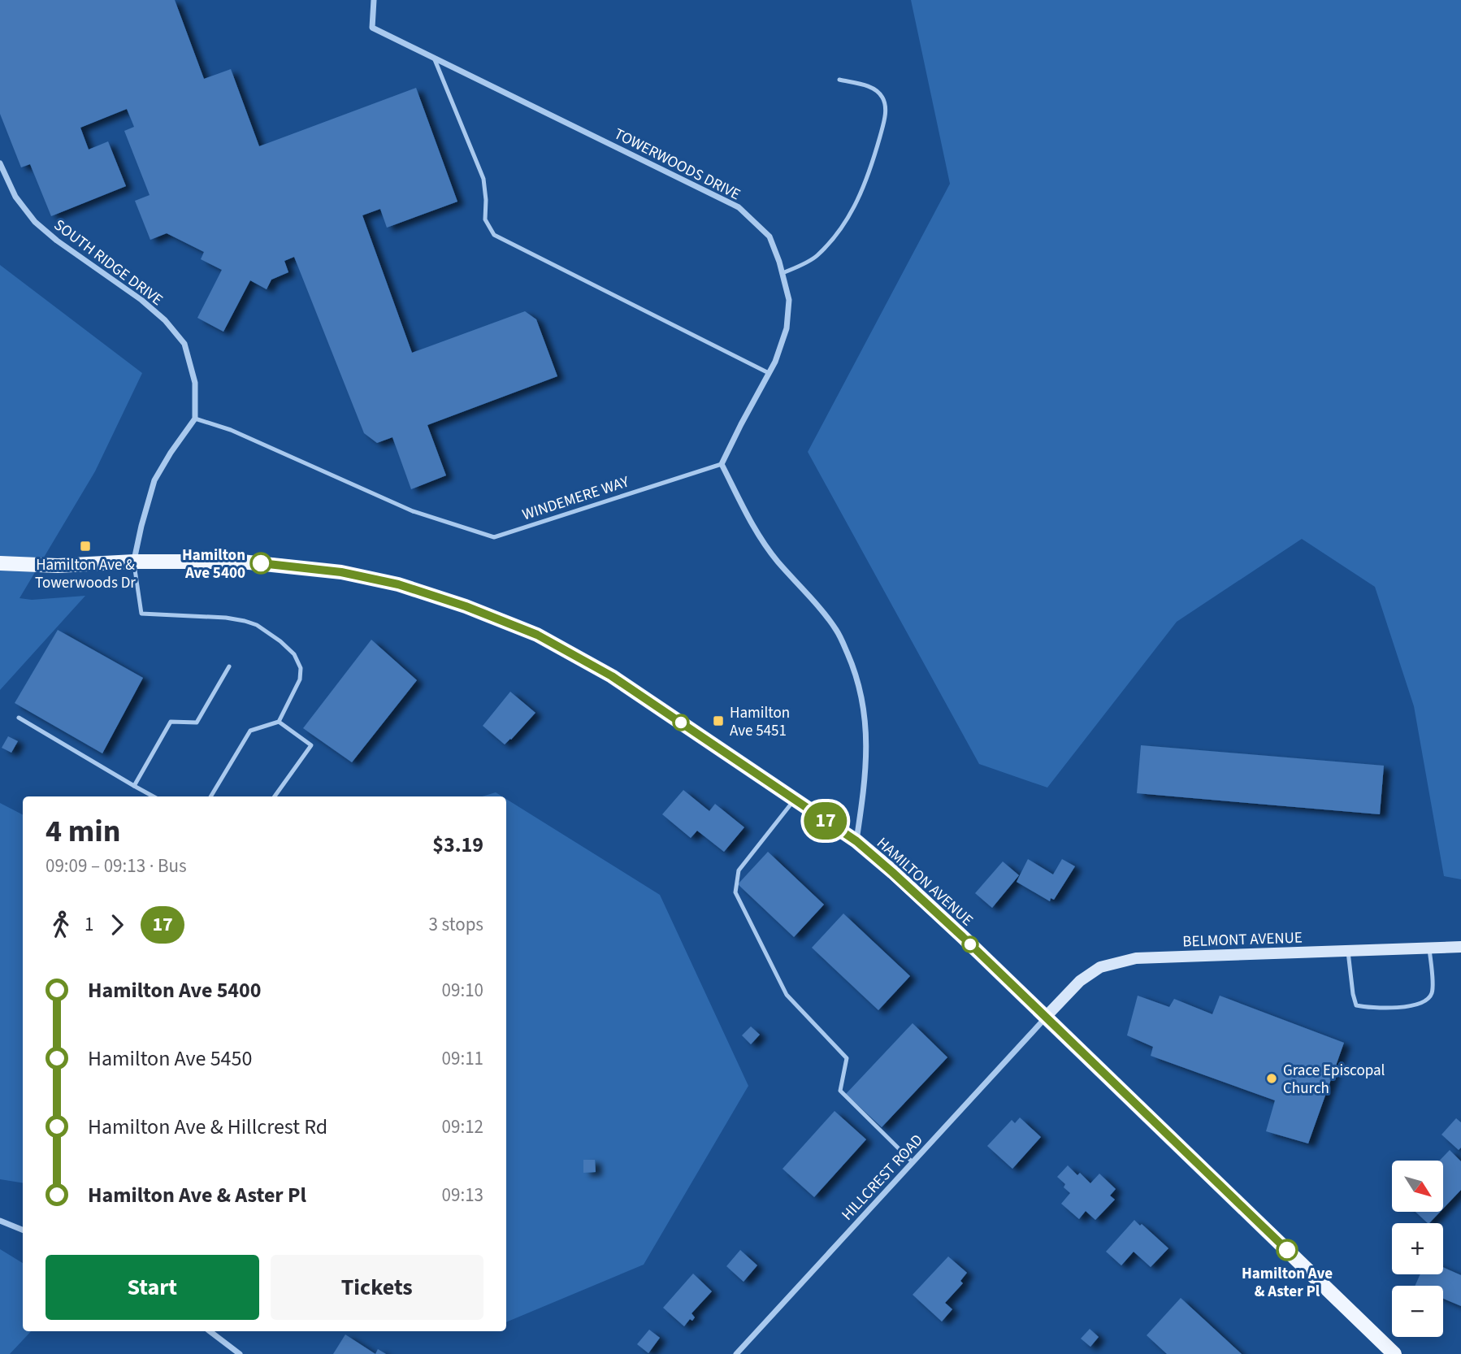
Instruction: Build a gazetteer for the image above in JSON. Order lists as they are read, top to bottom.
{
  "streets": {
    "main road": ["HAMILTON AVENUE"],
    "street": [
      "TOWERWOODS DRIVE",
      "SOUTH RIDGE DRIVE",
      "BELMONT AVENUE",
      "HILLCREST ROAD"
    ],
    "lane": ["WINDEMERE WAY"]
  },
  "crossings": [
    ["TOWERWOODS DRIVE", "WINDEMERE WAY"],
    ["SOUTH RIDGE DRIVE", "WINDEMERE WAY"],
    ["HAMILTON AVENUE", "BELMONT AVENUE"],
    ["HAMILTON AVENUE", "HILLCREST ROAD"],
    ["BELMONT AVENUE", "HILLCREST ROAD"]
  ],
  "places": {
    "transit": ["Hamilton Ave & Towerwoods Dr", "Hamilton Ave 5451"],
    "other": ["Hamilton Ave 5400", "Grace Episcopal Church", "Hamilton Ave & Aster Pl"]
  },
  "lines": ["bus line 17"],
  "north": "bottom right",
  "page": {
    "on_map": "17",
    "heading": ["4 min", "09:09 – 09:13 · Bus", "$3.19"],
    "legs": ["1", "17", "3 stops"],
    "list": [
      {
        "name": "Hamilton Ave 5400",
        "value": "09:10"
      },
      {
        "name": "Hamilton Ave 5450",
        "value": "09:11"
      },
      {
        "name": "Hamilton Ave & Hillcrest Rd",
        "value": "09:12"
      },
      {
        "name": "Hamilton Ave & Aster Pl",
        "value": "09:13"
      }
    ],
    "map_buttons": ["+", "−"],
    "buttons": ["Start", "Tickets"]
  }
}
